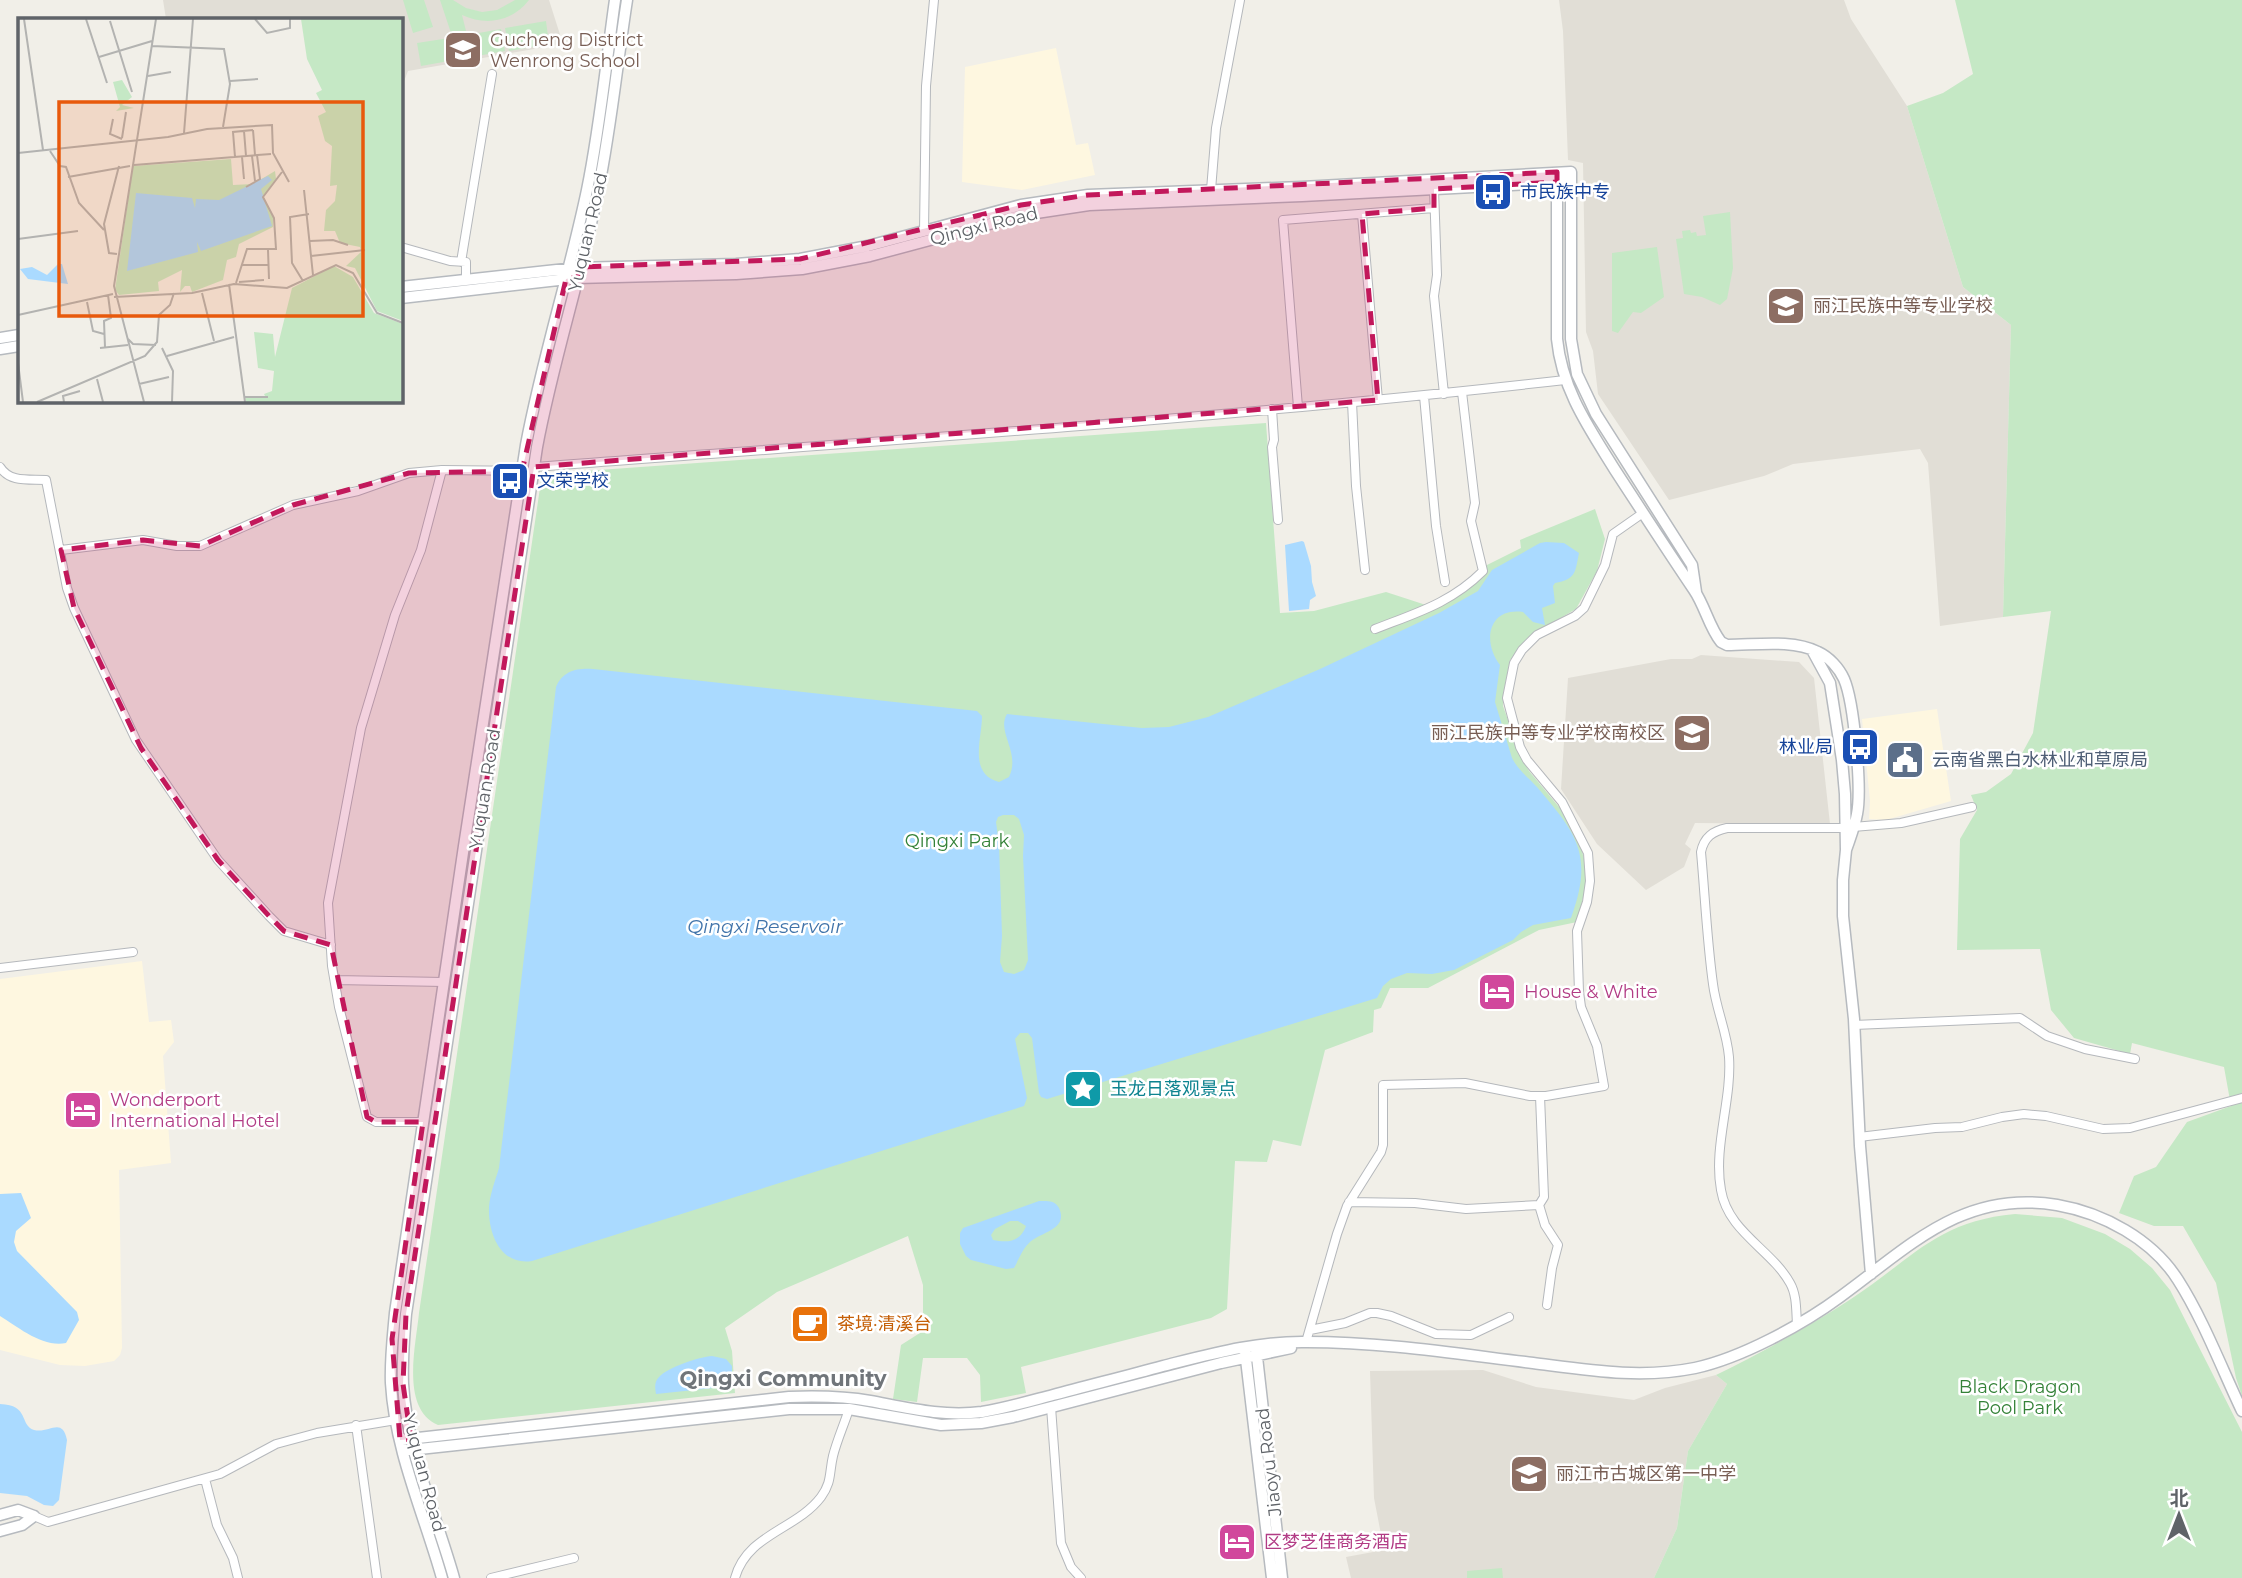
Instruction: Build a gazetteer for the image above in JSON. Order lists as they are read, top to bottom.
{
  "streets": {
    "street": ["Qingxi Road", "Yuquan Road", "Jiaoyu Road"]
  },
  "crossings": [
    ["Qingxi Road", "Yuquan Road"]
  ],
  "districts": ["Qingxi Community"],
  "water": ["Qingxi Reservoir"],
  "parks": ["Qingxi Park", "Black Dragon Pool Park"],
  "places": {
    "school or university": [
      "Gucheng District Wenrong School",
      "丽江民族中等专业学校",
      "丽江民族中等专业学校南校区",
      "丽江市古城区第一中学"
    ],
    "bus stop": ["市民族中专", "文荣学校", "林业局"],
    "public building": ["云南省黑白水林业和草原局"],
    "hotel": ["House & White", "Wonderport International Hotel", "区梦芝佳商务酒店"],
    "place": ["玉龙日落观景点"],
    "cafe": ["茶境·清溪台"]
  },
  "north": "top"
}
